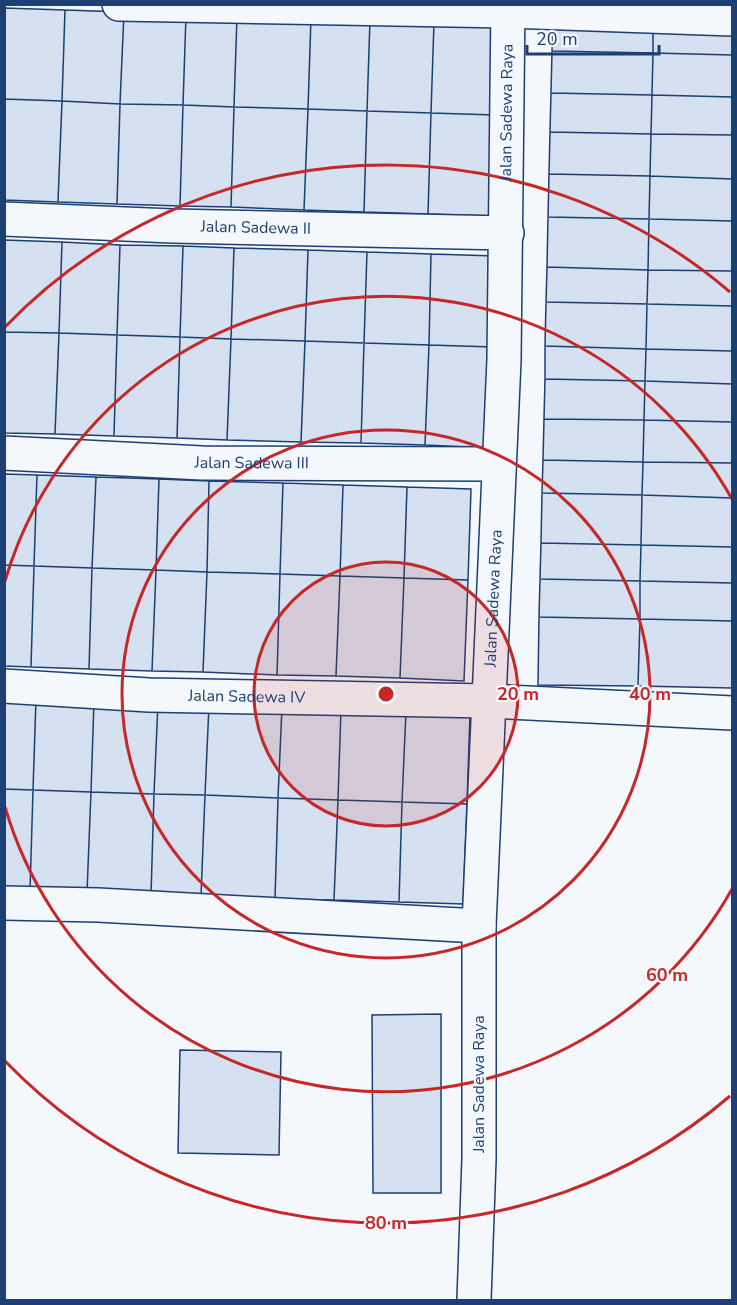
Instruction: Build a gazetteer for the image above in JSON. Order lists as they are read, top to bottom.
{
  "streets": {
    "street": [
      "Jalan Sadewa Raya",
      "Jalan Sadewa II",
      "Jalan Sadewa III",
      "Jalan Sadewa IV"
    ]
  },
  "crossings": [
    ["Jalan Sadewa Raya", "Jalan Sadewa II"],
    ["Jalan Sadewa Raya", "Jalan Sadewa III"],
    ["Jalan Sadewa Raya", "Jalan Sadewa IV"]
  ],
  "scale_bar": "20 m",
  "rings": [
    "20 m",
    "40 m",
    "60 m",
    "80 m"
  ]
}
